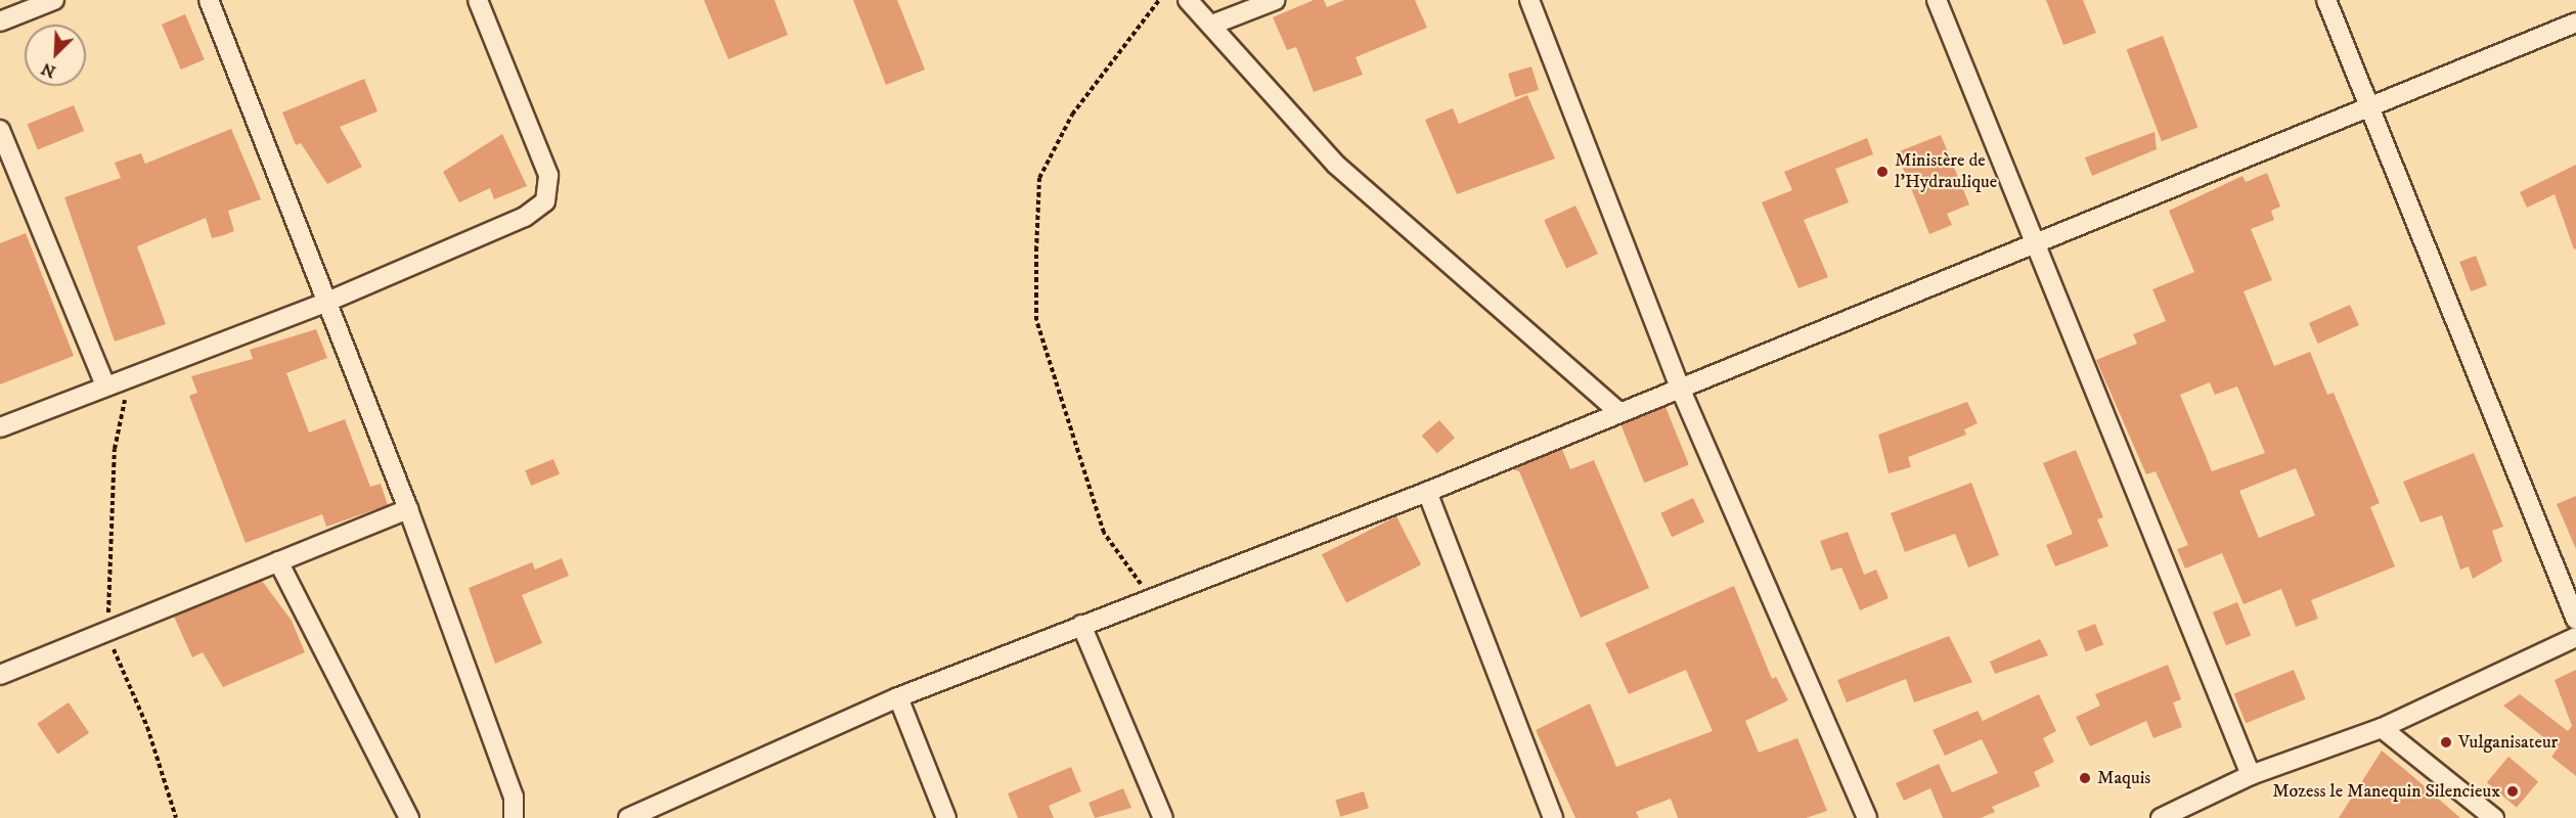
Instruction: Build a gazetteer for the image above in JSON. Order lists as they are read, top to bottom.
{
  "places": [
    "Ministère de l'Hydraulique",
    "Vulganisateur",
    "Maquis",
    "Mozess le Manequin Silencieux"
  ],
  "north": "bottom left"
}
